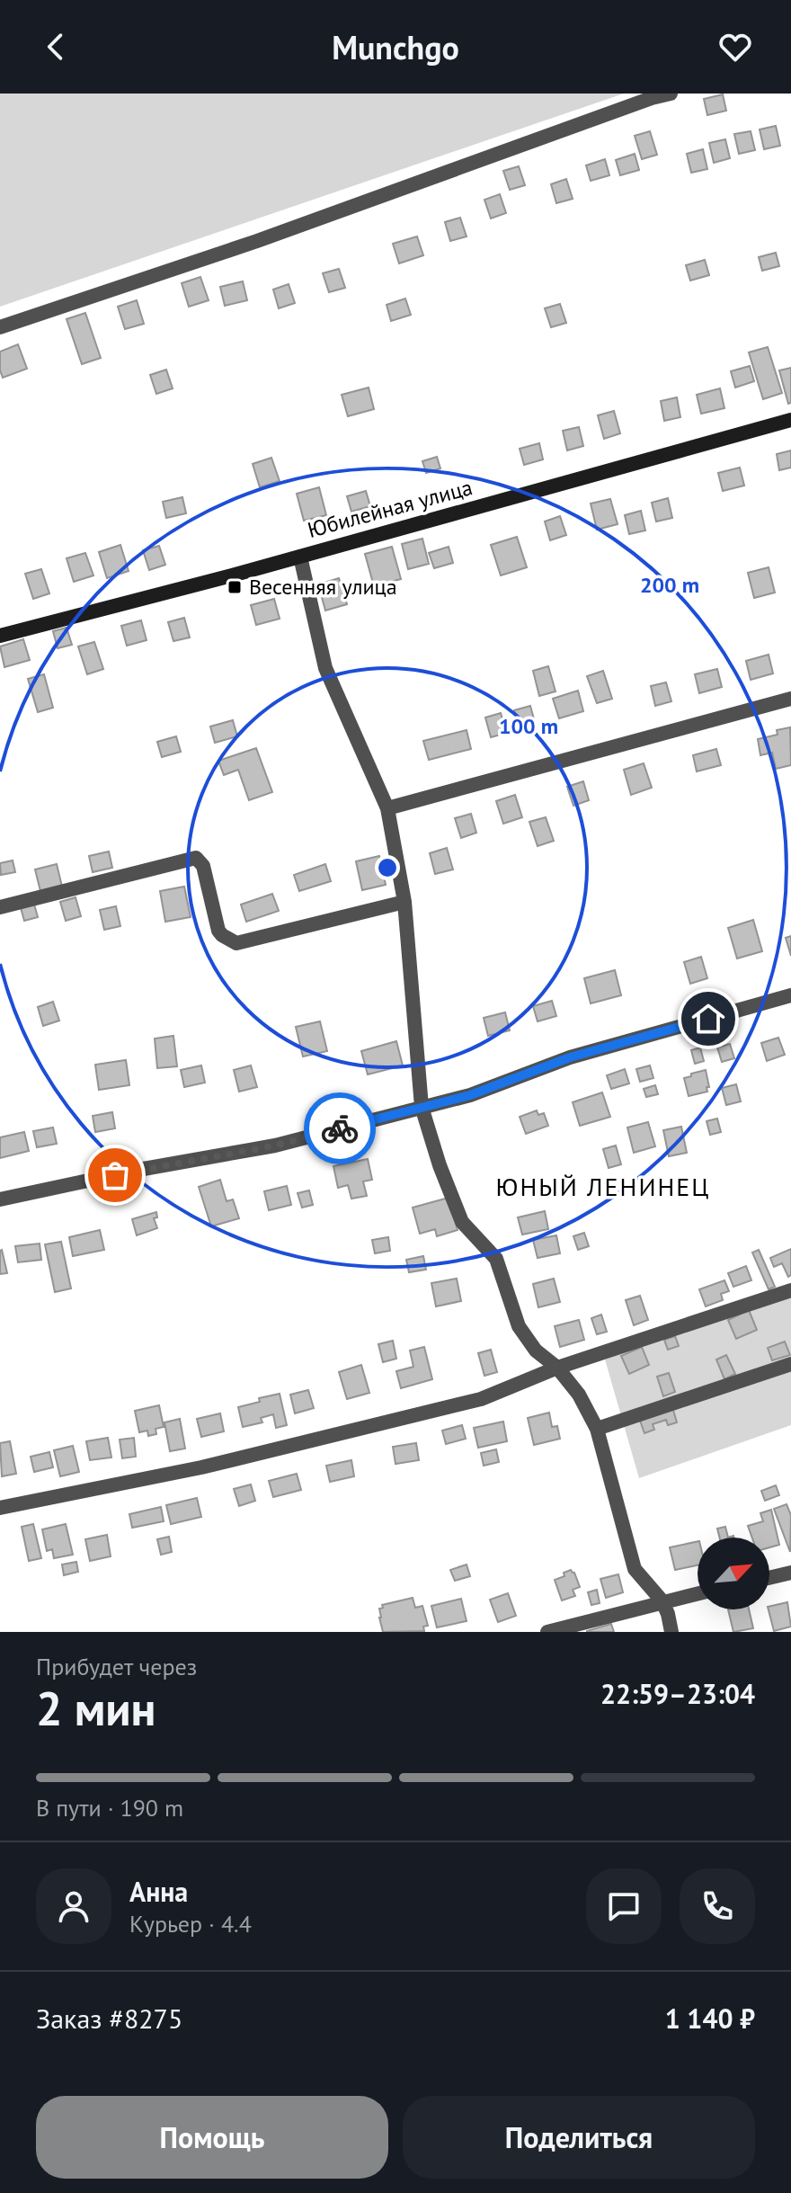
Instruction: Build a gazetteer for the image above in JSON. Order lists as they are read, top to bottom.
{
  "streets": {
    "street": ["Юбилейная улица"]
  },
  "districts": ["ЮНЫЙ ЛЕНИНЕЦ"],
  "places": {
    "transit": ["Весенняя улица"]
  },
  "north": "top right",
  "page": {
    "header": "Munchgo",
    "heading": ["2 мин", "Прибудет через", "22:59–23:04"],
    "panel": [
      "Анна",
      "Курьер · 4.4",
      "Заказ #8275",
      "1 140 ₽"
    ],
    "bar": "В пути · 190 m",
    "buttons": ["Помощь", "Поделиться"]
  },
  "rings": ["200 m", "100 m"]
}
